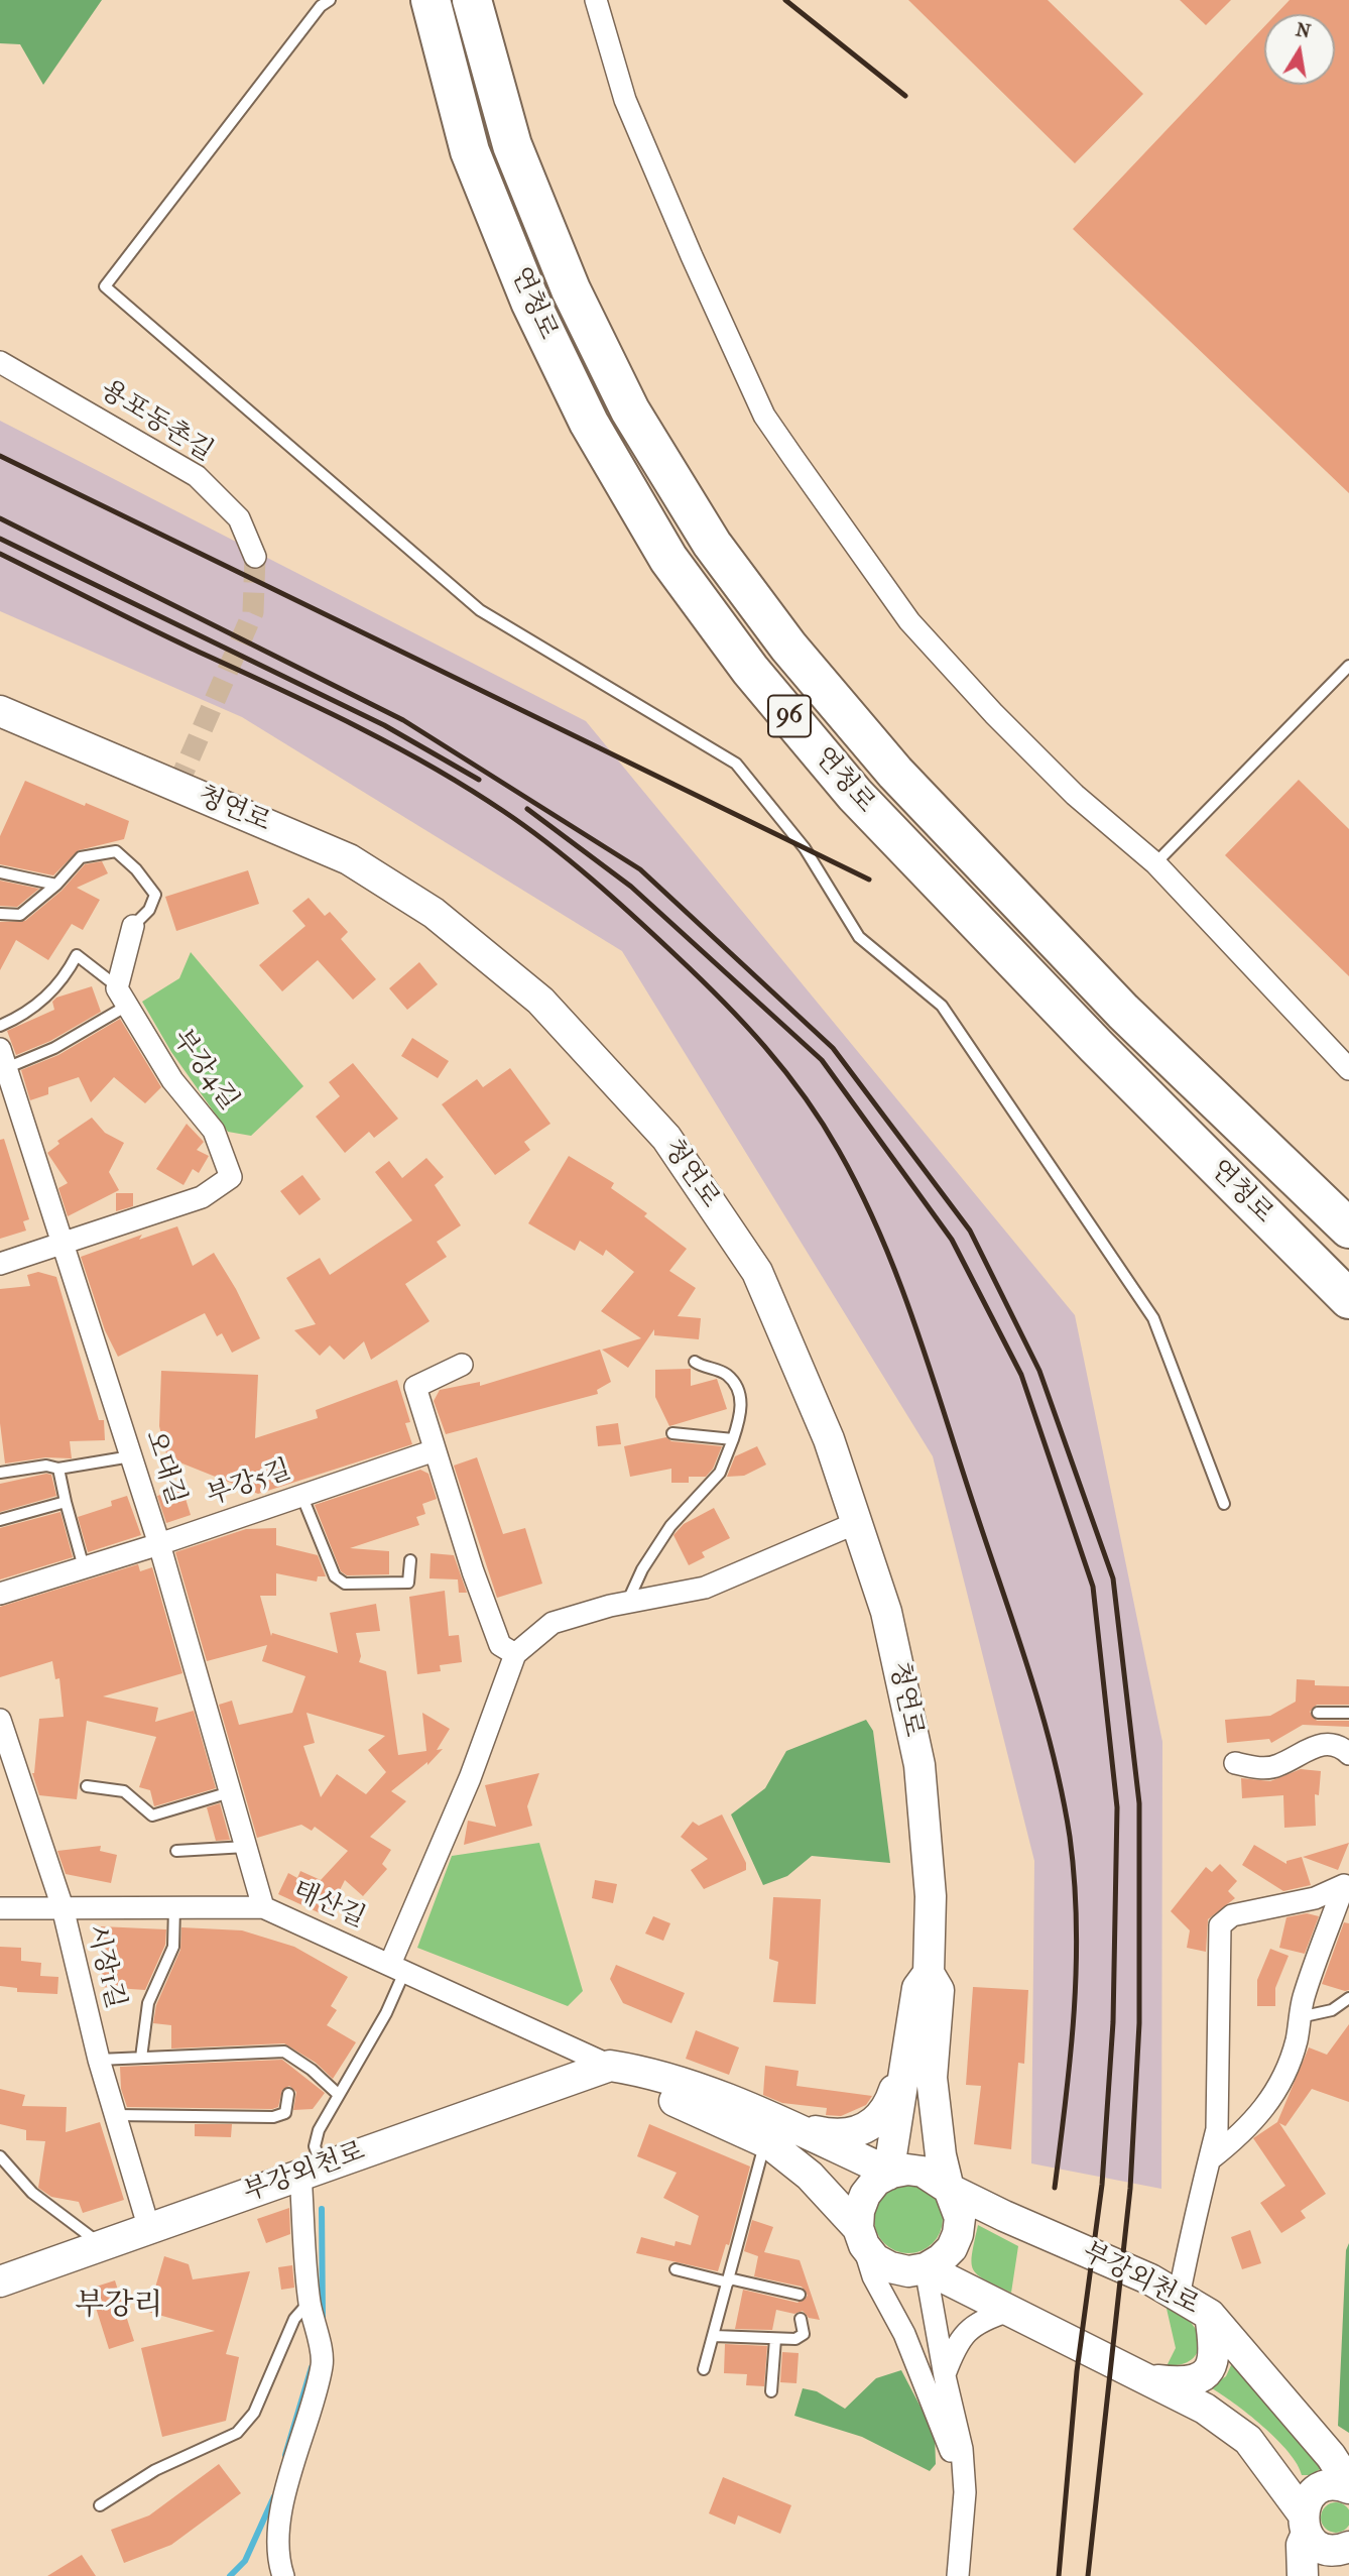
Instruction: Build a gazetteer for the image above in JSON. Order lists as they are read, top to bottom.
{
  "streets": {
    "highway": ["연청로", "96"],
    "main road": ["청연로", "부강외천로"],
    "street": [
      "용포동촌길",
      "부강4길",
      "오대길",
      "부강5길",
      "태산길",
      "시장1길"
    ]
  },
  "crossings": [
    ["부강4길", "오대길"],
    ["오대길", "부강5길"],
    ["오대길", "태산길"],
    ["태산길", "시장1길"],
    ["태산길", "부강외천로"],
    ["시장1길", "부강외천로"]
  ],
  "districts": ["부강리"],
  "north": "top"
}
